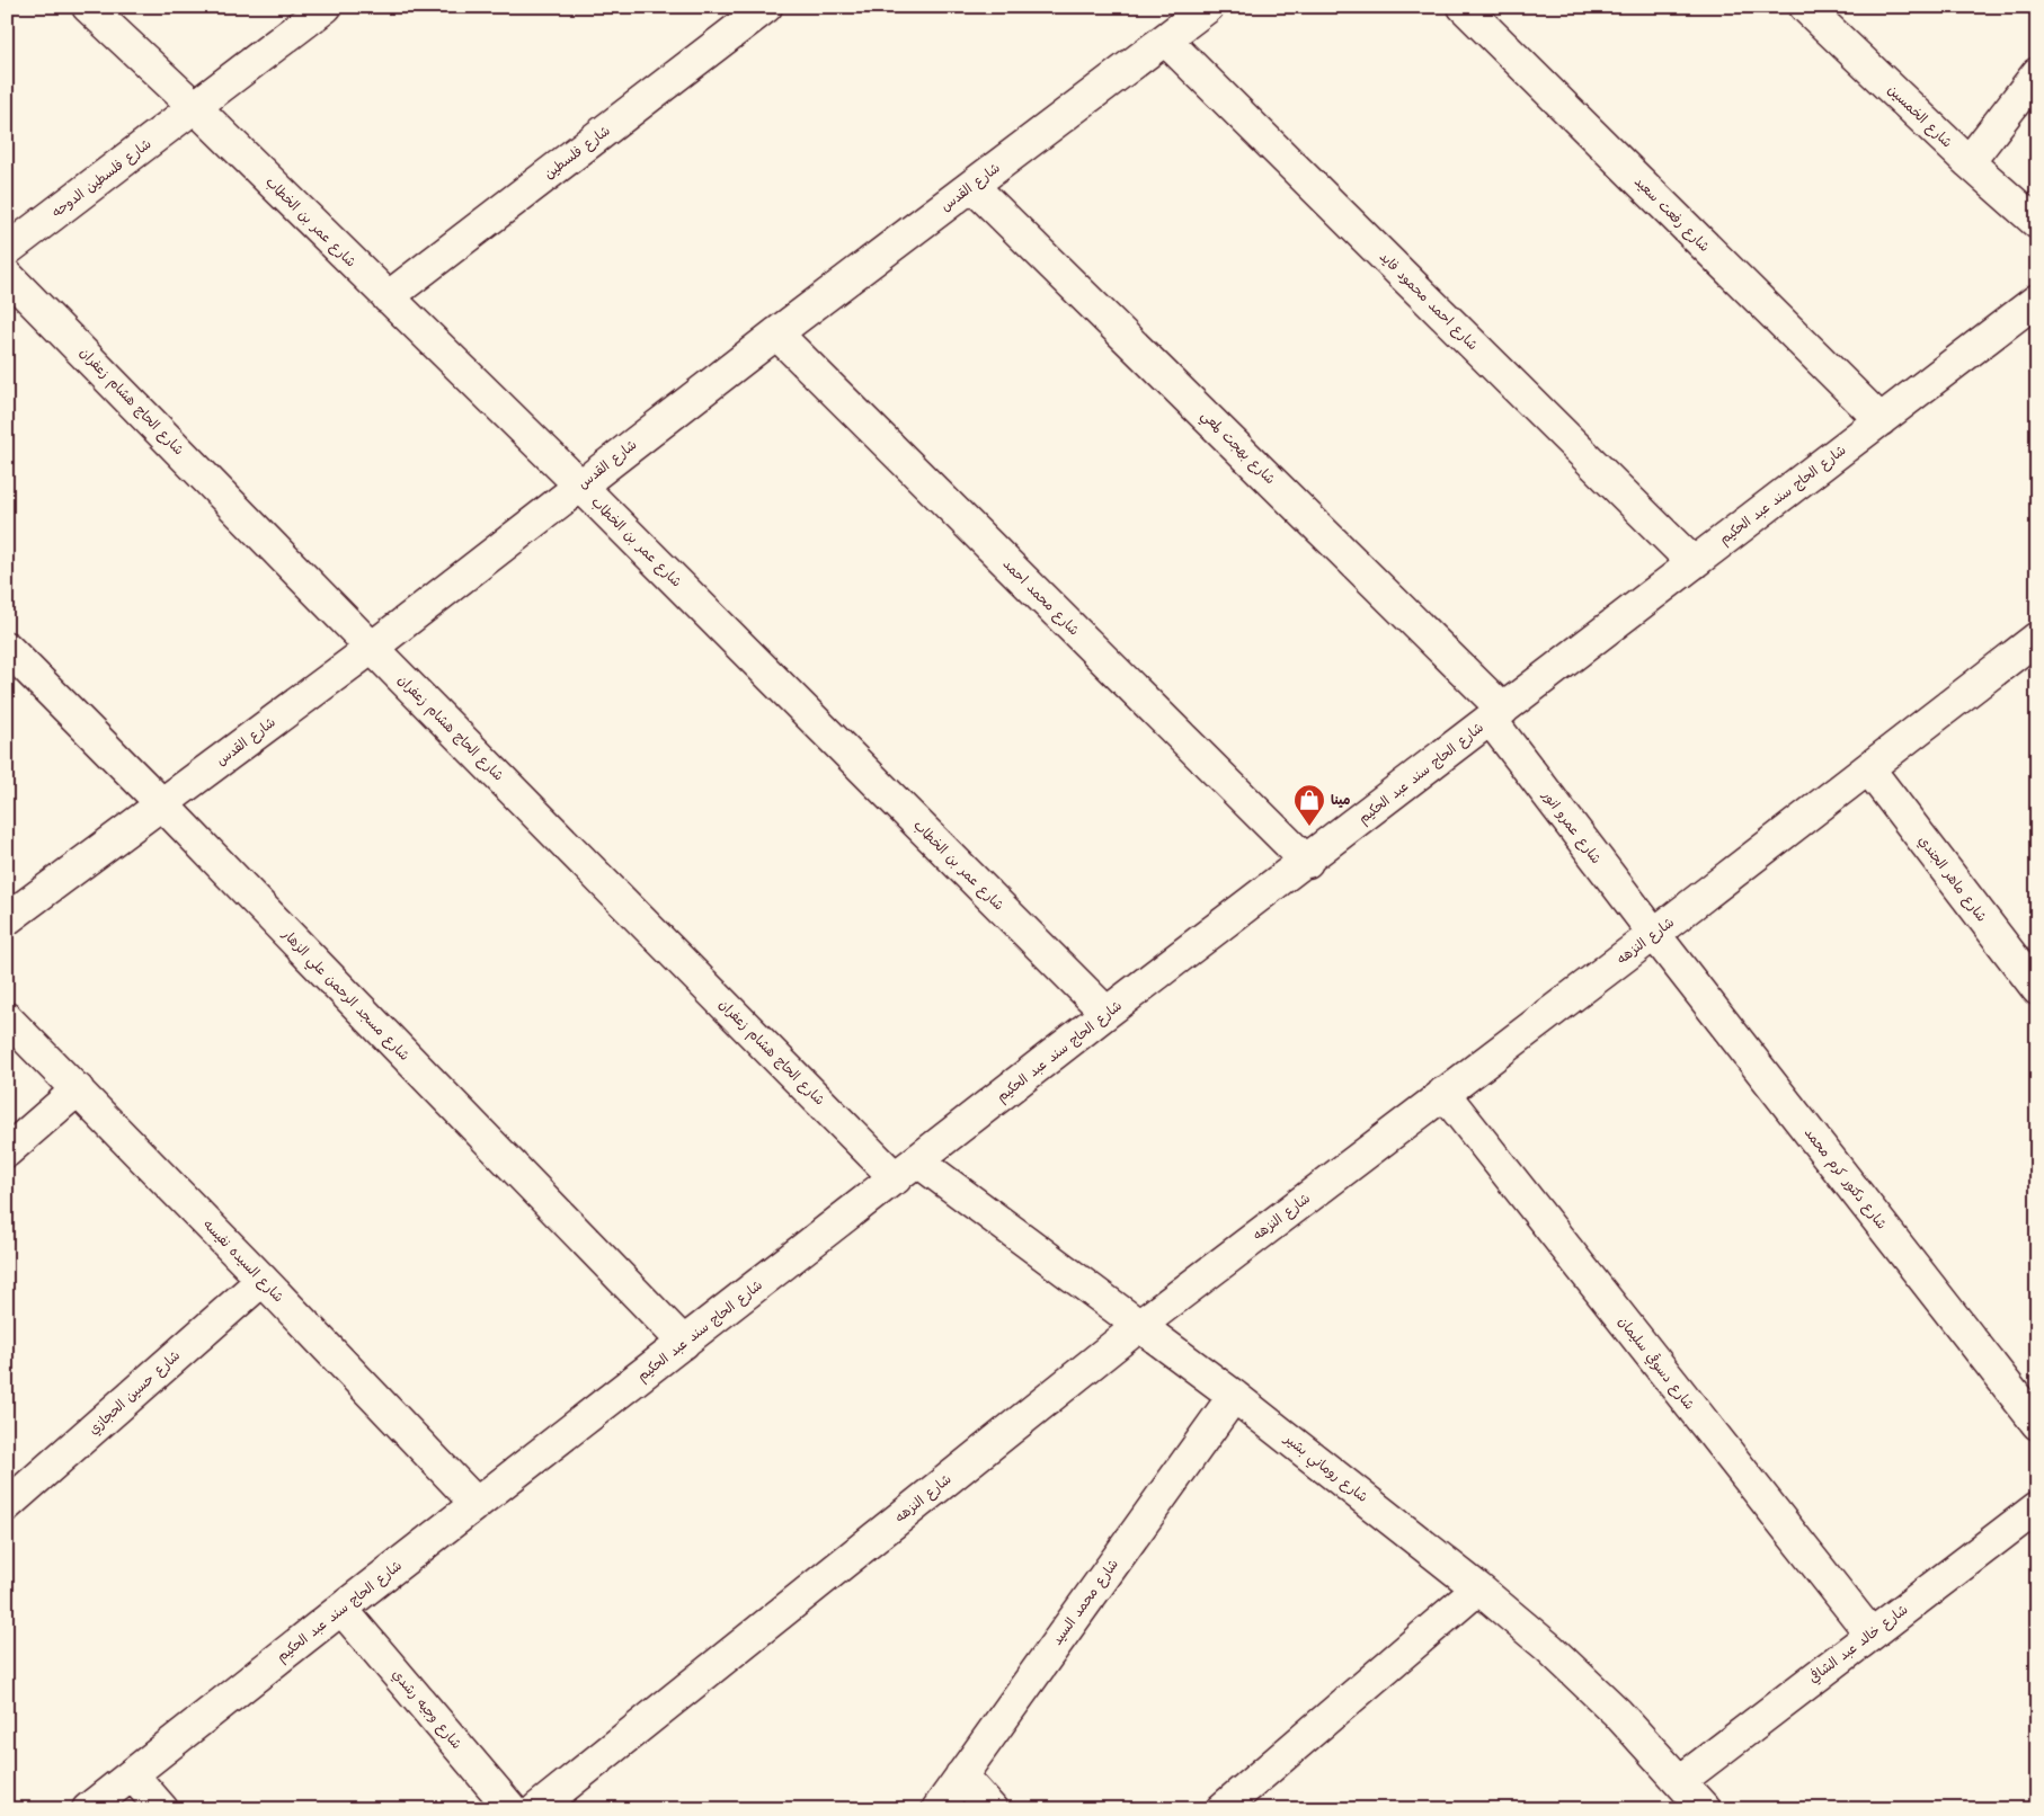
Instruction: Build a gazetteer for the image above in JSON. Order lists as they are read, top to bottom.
{
  "streets": {
    "street": [
      "شارع الخمسين",
      "شارع فلسطين",
      "شارع فلسطين الدوحه",
      "شارع القدس",
      "شارع رفعت سعيد",
      "شارع عمر بن الخطاب",
      "شارع احمد محمود فايد",
      "شارع الحاج هشام زعفران",
      "شارع بهجت لمعي",
      "شارع الحاج سند عبد الحكيم",
      "شارع محمد احمد",
      "شارع عمرو انور",
      "شارع ماهر الجندي",
      "شارع النزهه",
      "شارع مسجد الرحمن علي الزهار",
      "شارع دكتور كرم محمد",
      "شارع السيده نفيسه",
      "شارع دسوقي سليمان",
      "شارع حسين الحجازي",
      "شارع روماني بشير",
      "شارع محمد السيد",
      "شارع خالد عبد الشافي",
      "شارع وجيه رشدي"
    ]
  },
  "crossings": [
    ["شارع فلسطين", "شارع عمر بن الخطاب"],
    ["شارع فلسطين الدوحه", "شارع عمر بن الخطاب"],
    ["شارع القدس", "شارع عمر بن الخطاب"],
    ["شارع القدس", "شارع احمد محمود فايد"],
    ["شارع القدس", "شارع الحاج هشام زعفران"],
    ["شارع القدس", "شارع بهجت لمعي"],
    ["شارع القدس", "شارع محمد احمد"],
    ["شارع القدس", "شارع مسجد الرحمن علي الزهار"],
    ["شارع رفعت سعيد", "شارع الحاج سند عبد الحكيم"],
    ["شارع عمر بن الخطاب", "شارع الحاج سند عبد الحكيم"],
    ["شارع احمد محمود فايد", "شارع الحاج سند عبد الحكيم"],
    ["شارع الحاج هشام زعفران", "شارع الحاج سند عبد الحكيم"],
    ["شارع الحاج هشام زعفران", "شارع روماني بشير"],
    ["شارع بهجت لمعي", "شارع الحاج سند عبد الحكيم"],
    ["شارع بهجت لمعي", "شارع عمرو انور"],
    ["شارع الحاج سند عبد الحكيم", "شارع محمد احمد"],
    ["شارع الحاج سند عبد الحكيم", "شارع عمرو انور"],
    ["شارع الحاج سند عبد الحكيم", "شارع مسجد الرحمن علي الزهار"],
    ["شارع الحاج سند عبد الحكيم", "شارع السيده نفيسه"],
    ["شارع الحاج سند عبد الحكيم", "شارع روماني بشير"],
    ["شارع الحاج سند عبد الحكيم", "شارع وجيه رشدي"],
    ["شارع عمرو انور", "شارع النزهه"],
    ["شارع عمرو انور", "شارع دكتور كرم محمد"],
    ["شارع ماهر الجندي", "شارع النزهه"],
    ["شارع النزهه", "شارع دكتور كرم محمد"],
    ["شارع النزهه", "شارع دسوقي سليمان"],
    ["شارع النزهه", "شارع روماني بشير"],
    ["شارع السيده نفيسه", "شارع حسين الحجازي"],
    ["شارع دسوقي سليمان", "شارع خالد عبد الشافي"],
    ["شارع روماني بشير", "شارع محمد السيد"],
    ["شارع روماني بشير", "شارع خالد عبد الشافي"]
  ],
  "places": {
    "shop": ["مينا"]
  }
}
